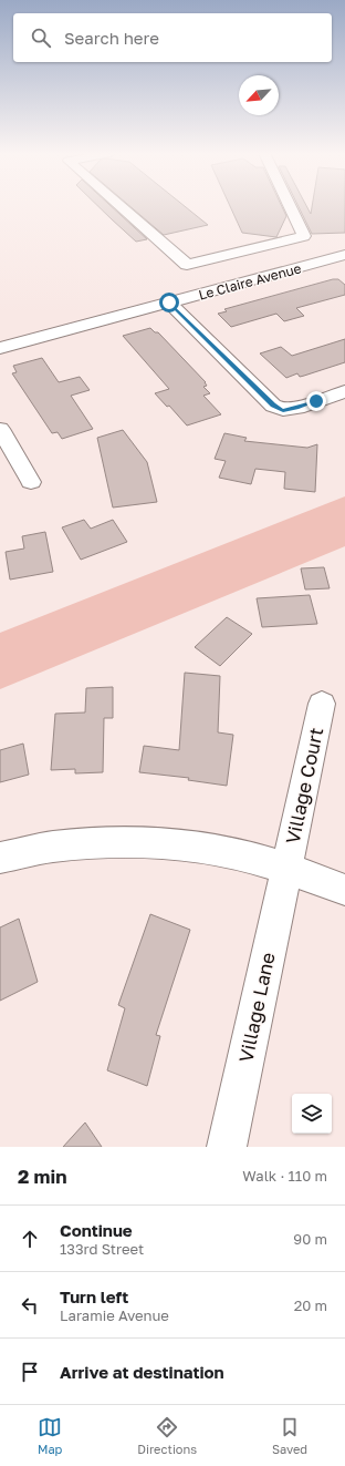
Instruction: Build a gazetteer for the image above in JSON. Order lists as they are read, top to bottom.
{
  "streets": {
    "street": ["Le Claire Avenue", "Village Court", "Village Lane"]
  },
  "crossings": [
    ["Village Court", "Village Lane"]
  ],
  "north": "bottom left",
  "page": {
    "search": "Search here",
    "heading": ["2 min", "Walk · 110 m"],
    "list": [
      ["Continue", "133rd Street", "90 m"],
      ["Turn left", "Laramie Avenue", "20 m"],
      "Arrive at destination"
    ],
    "nav": ["Map", "Directions", "Saved"]
  }
}
